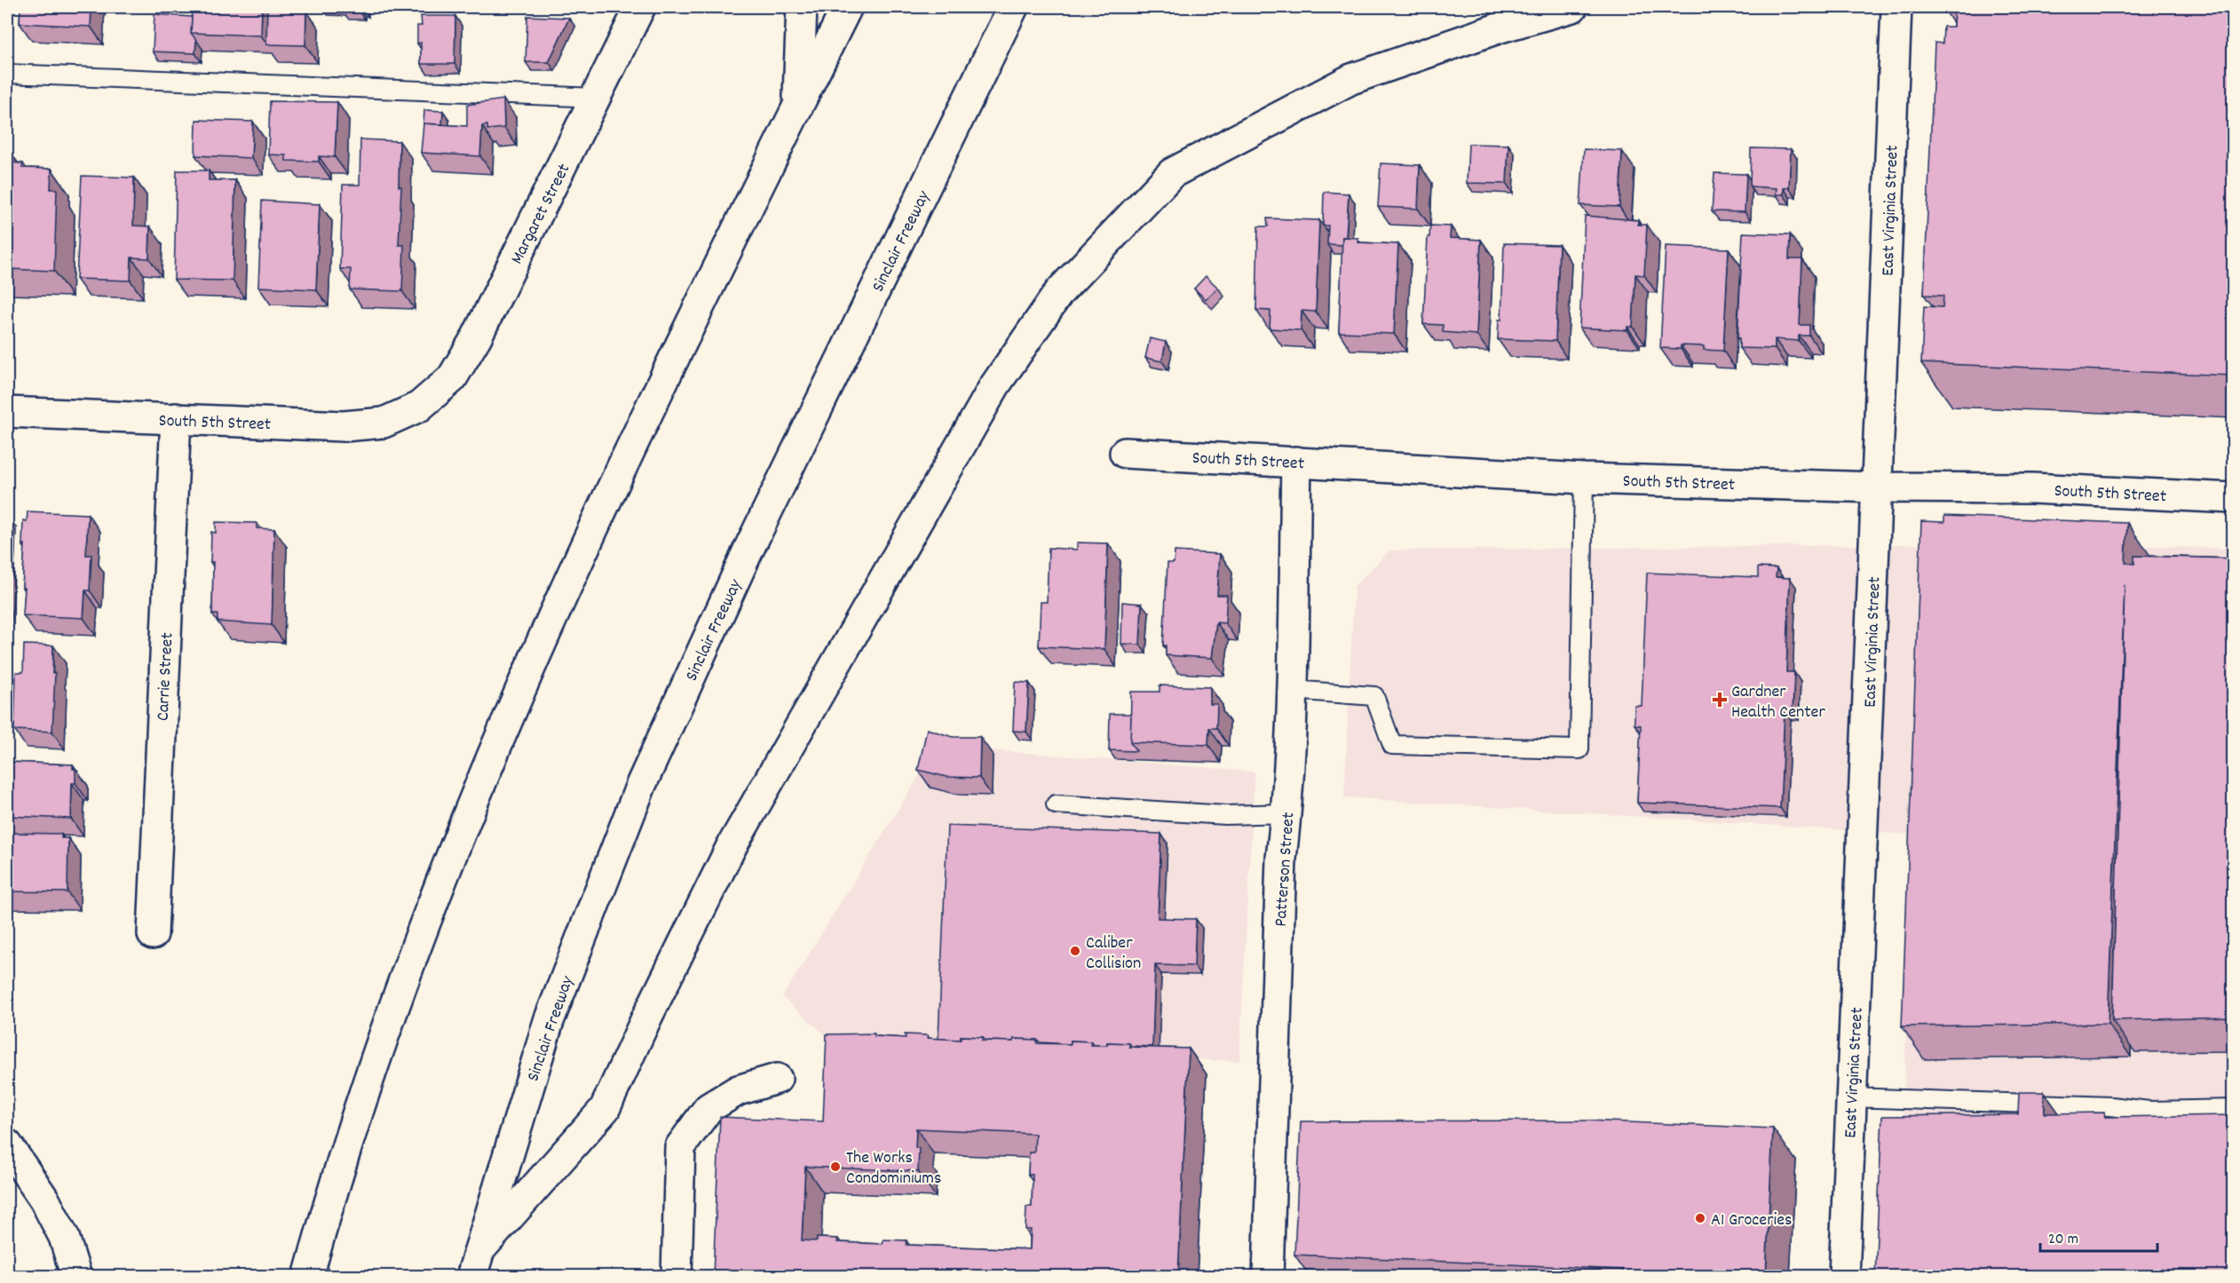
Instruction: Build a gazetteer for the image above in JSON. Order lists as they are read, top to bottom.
{
  "streets": {
    "main road": [
      "East Virginia Street",
      "Margaret Street",
      "Sinclair Freeway",
      "South 5th Street",
      "Carrie Street",
      "Patterson Street"
    ]
  },
  "crossings": [
    ["East Virginia Street", "South 5th Street"],
    ["Margaret Street", "South 5th Street"],
    ["South 5th Street", "Carrie Street"],
    ["South 5th Street", "Patterson Street"]
  ],
  "places": {
    "health": ["Gardner Health Center"],
    "other": ["Caliber Collision", "The Works Condominiums", "A1 Groceries"]
  },
  "scale_bar": "20 m"
}
